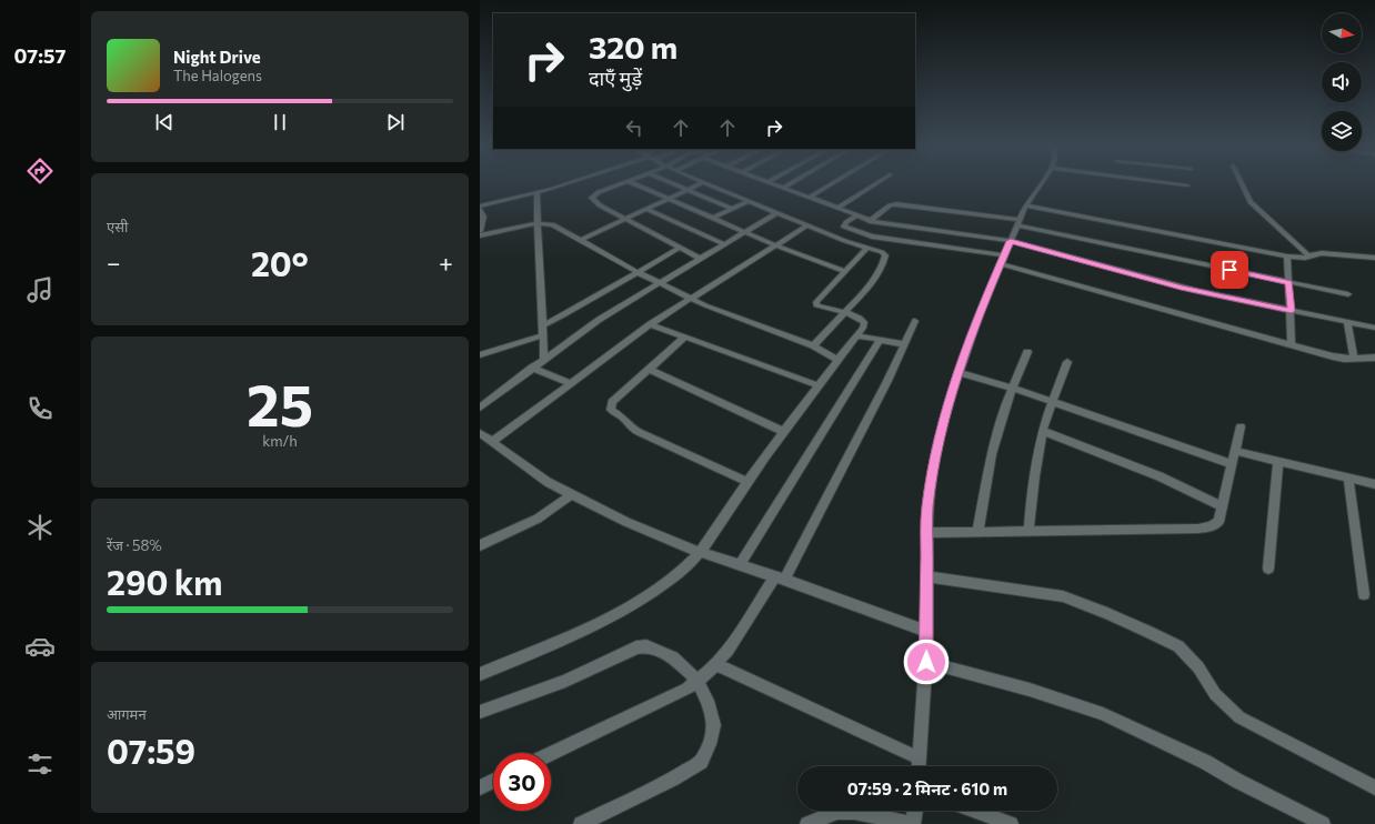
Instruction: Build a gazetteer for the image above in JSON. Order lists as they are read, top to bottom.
{
  "north": "right",
  "page": {
    "tabs": "07:57",
    "turn": ["320 m", "दाएँ मुड़ें"],
    "song": ["Night Drive", "The Halogens"],
    "tile": [
      "एसी",
      ["25", "km/h"],
      ["रेंज · 58%", "290 km"],
      ["आगमन", "07:59"]
    ],
    "heat": ["−", "20°", "+"],
    "limit": "30",
    "trip": "07:59 · 2 मिनट · 610 m"
  }
}
